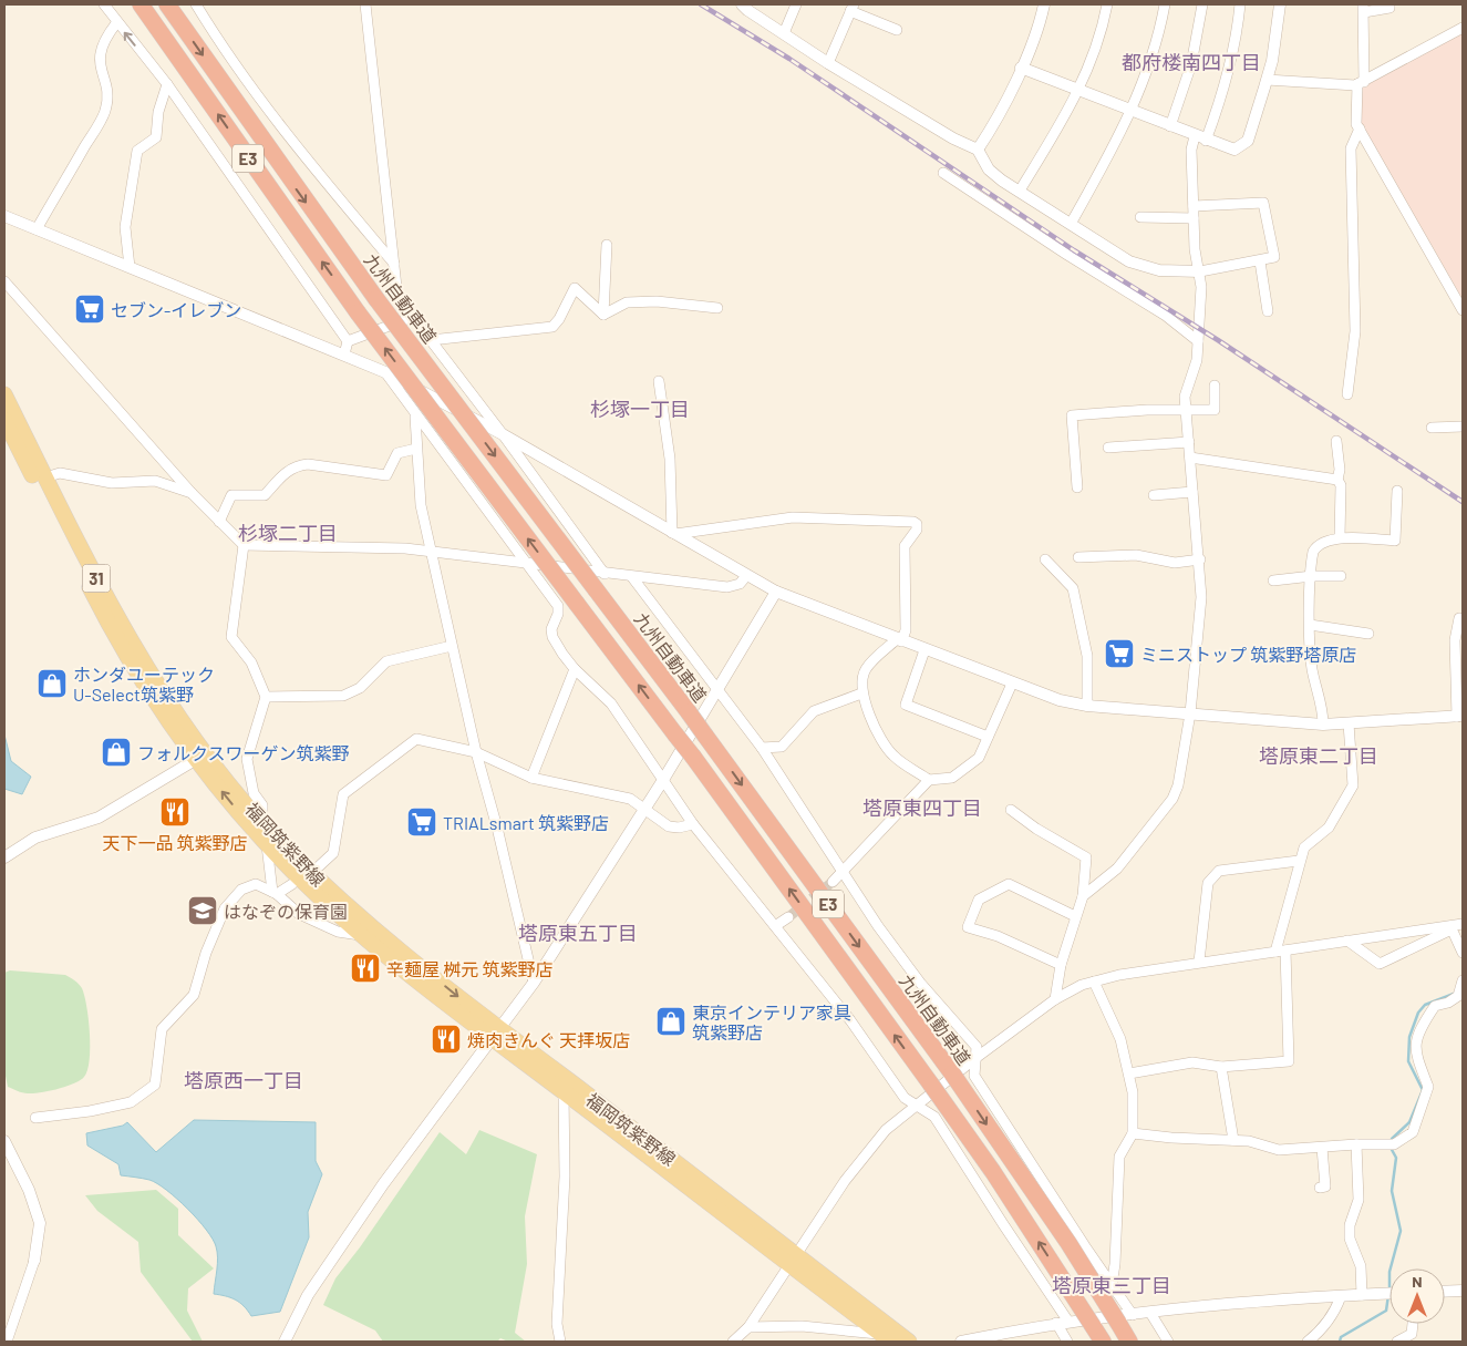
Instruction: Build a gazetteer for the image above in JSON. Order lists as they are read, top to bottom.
{
  "streets": {
    "highway": ["E3", "九州自動車道"],
    "main road": ["31", "福岡筑紫野線"]
  },
  "districts": [
    "都府楼南四丁目",
    "杉塚一丁目",
    "杉塚二丁目",
    "塔原東二丁目",
    "塔原東四丁目",
    "塔原東五丁目",
    "塔原西一丁目",
    "塔原東三丁目"
  ],
  "places": {
    "supermarket": ["セブン-イレブン", "ミニストップ 筑紫野塔原店", "TRIALsmart 筑紫野店"],
    "shop": ["ホンダユーテック U-Select筑紫野", "フォルクスワーゲン筑紫野", "東京インテリア家具 筑紫野店"],
    "restaurant": ["天下一品 筑紫野店", "辛麺屋 桝元 筑紫野店", "焼肉きんぐ 天拝坂店"],
    "school or university": ["はなぞの保育園"]
  },
  "north": "top"
}
